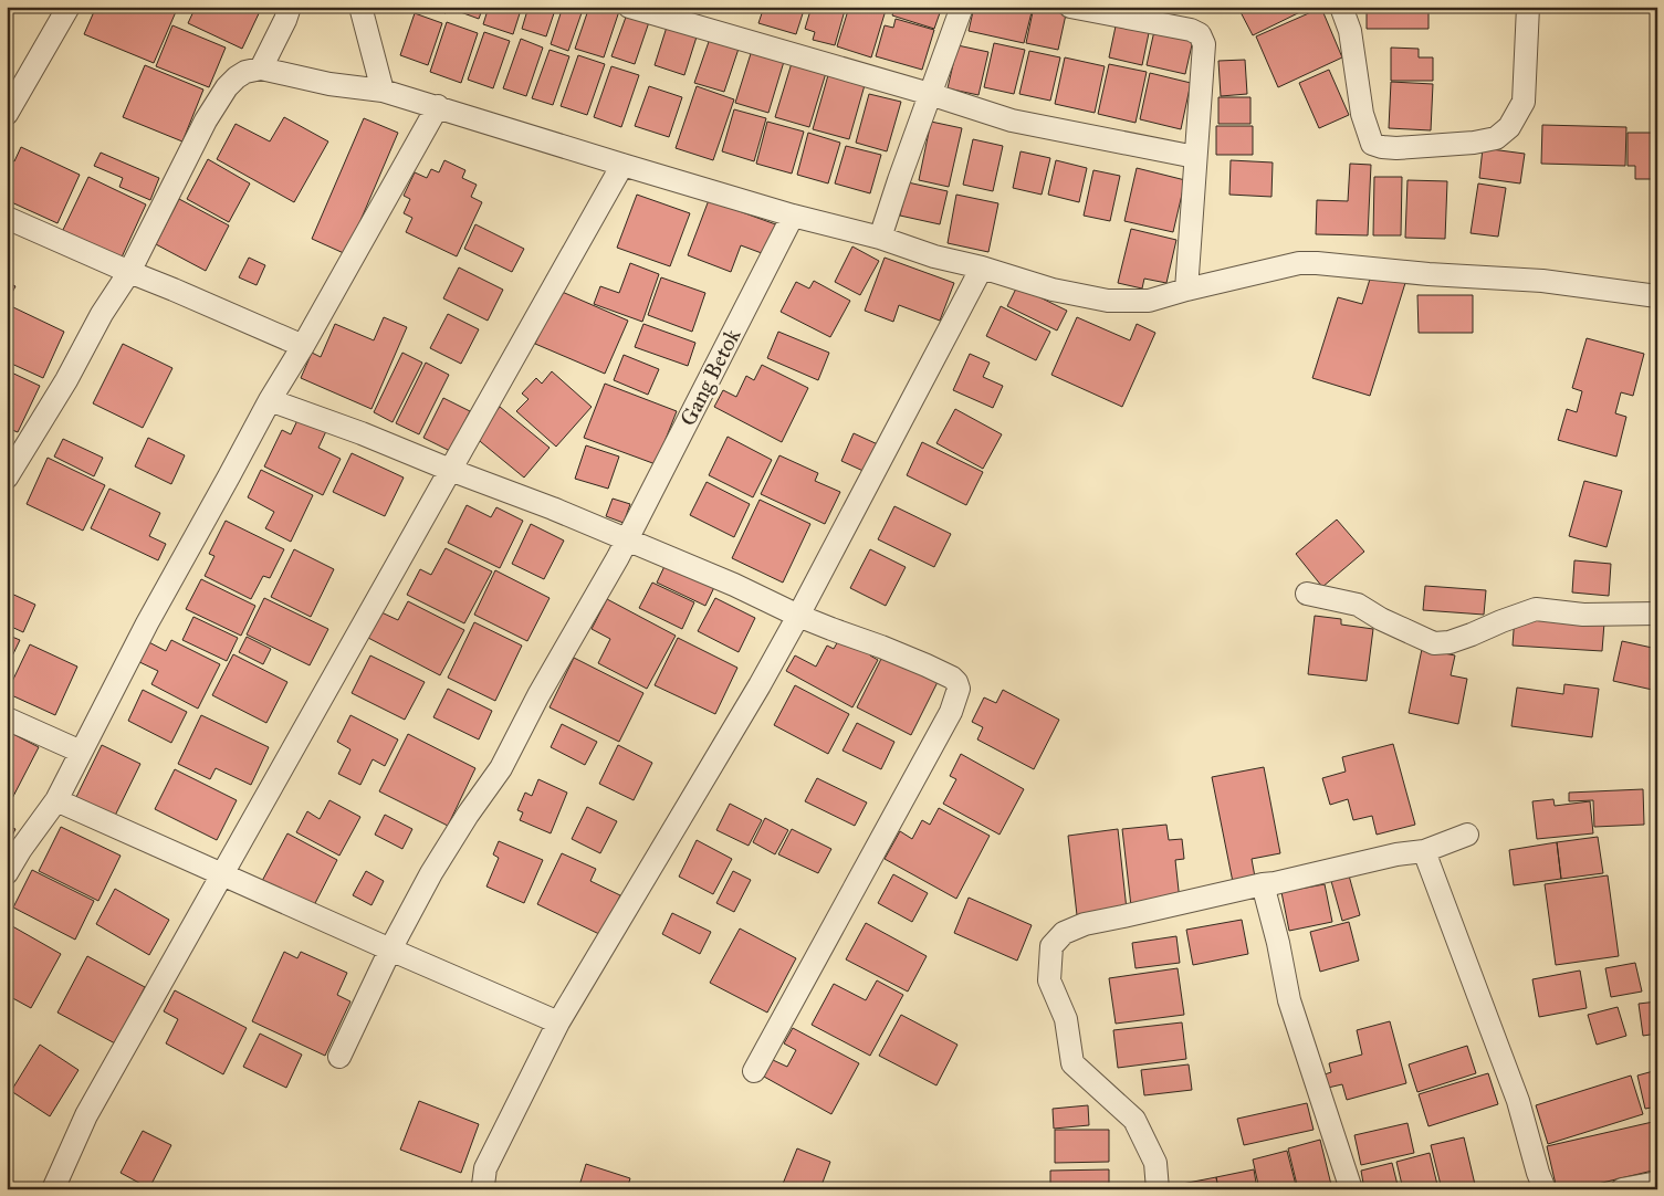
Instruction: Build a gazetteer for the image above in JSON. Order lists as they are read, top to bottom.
{
  "streets": {
    "street": ["Gang Betok"]
  }
}
